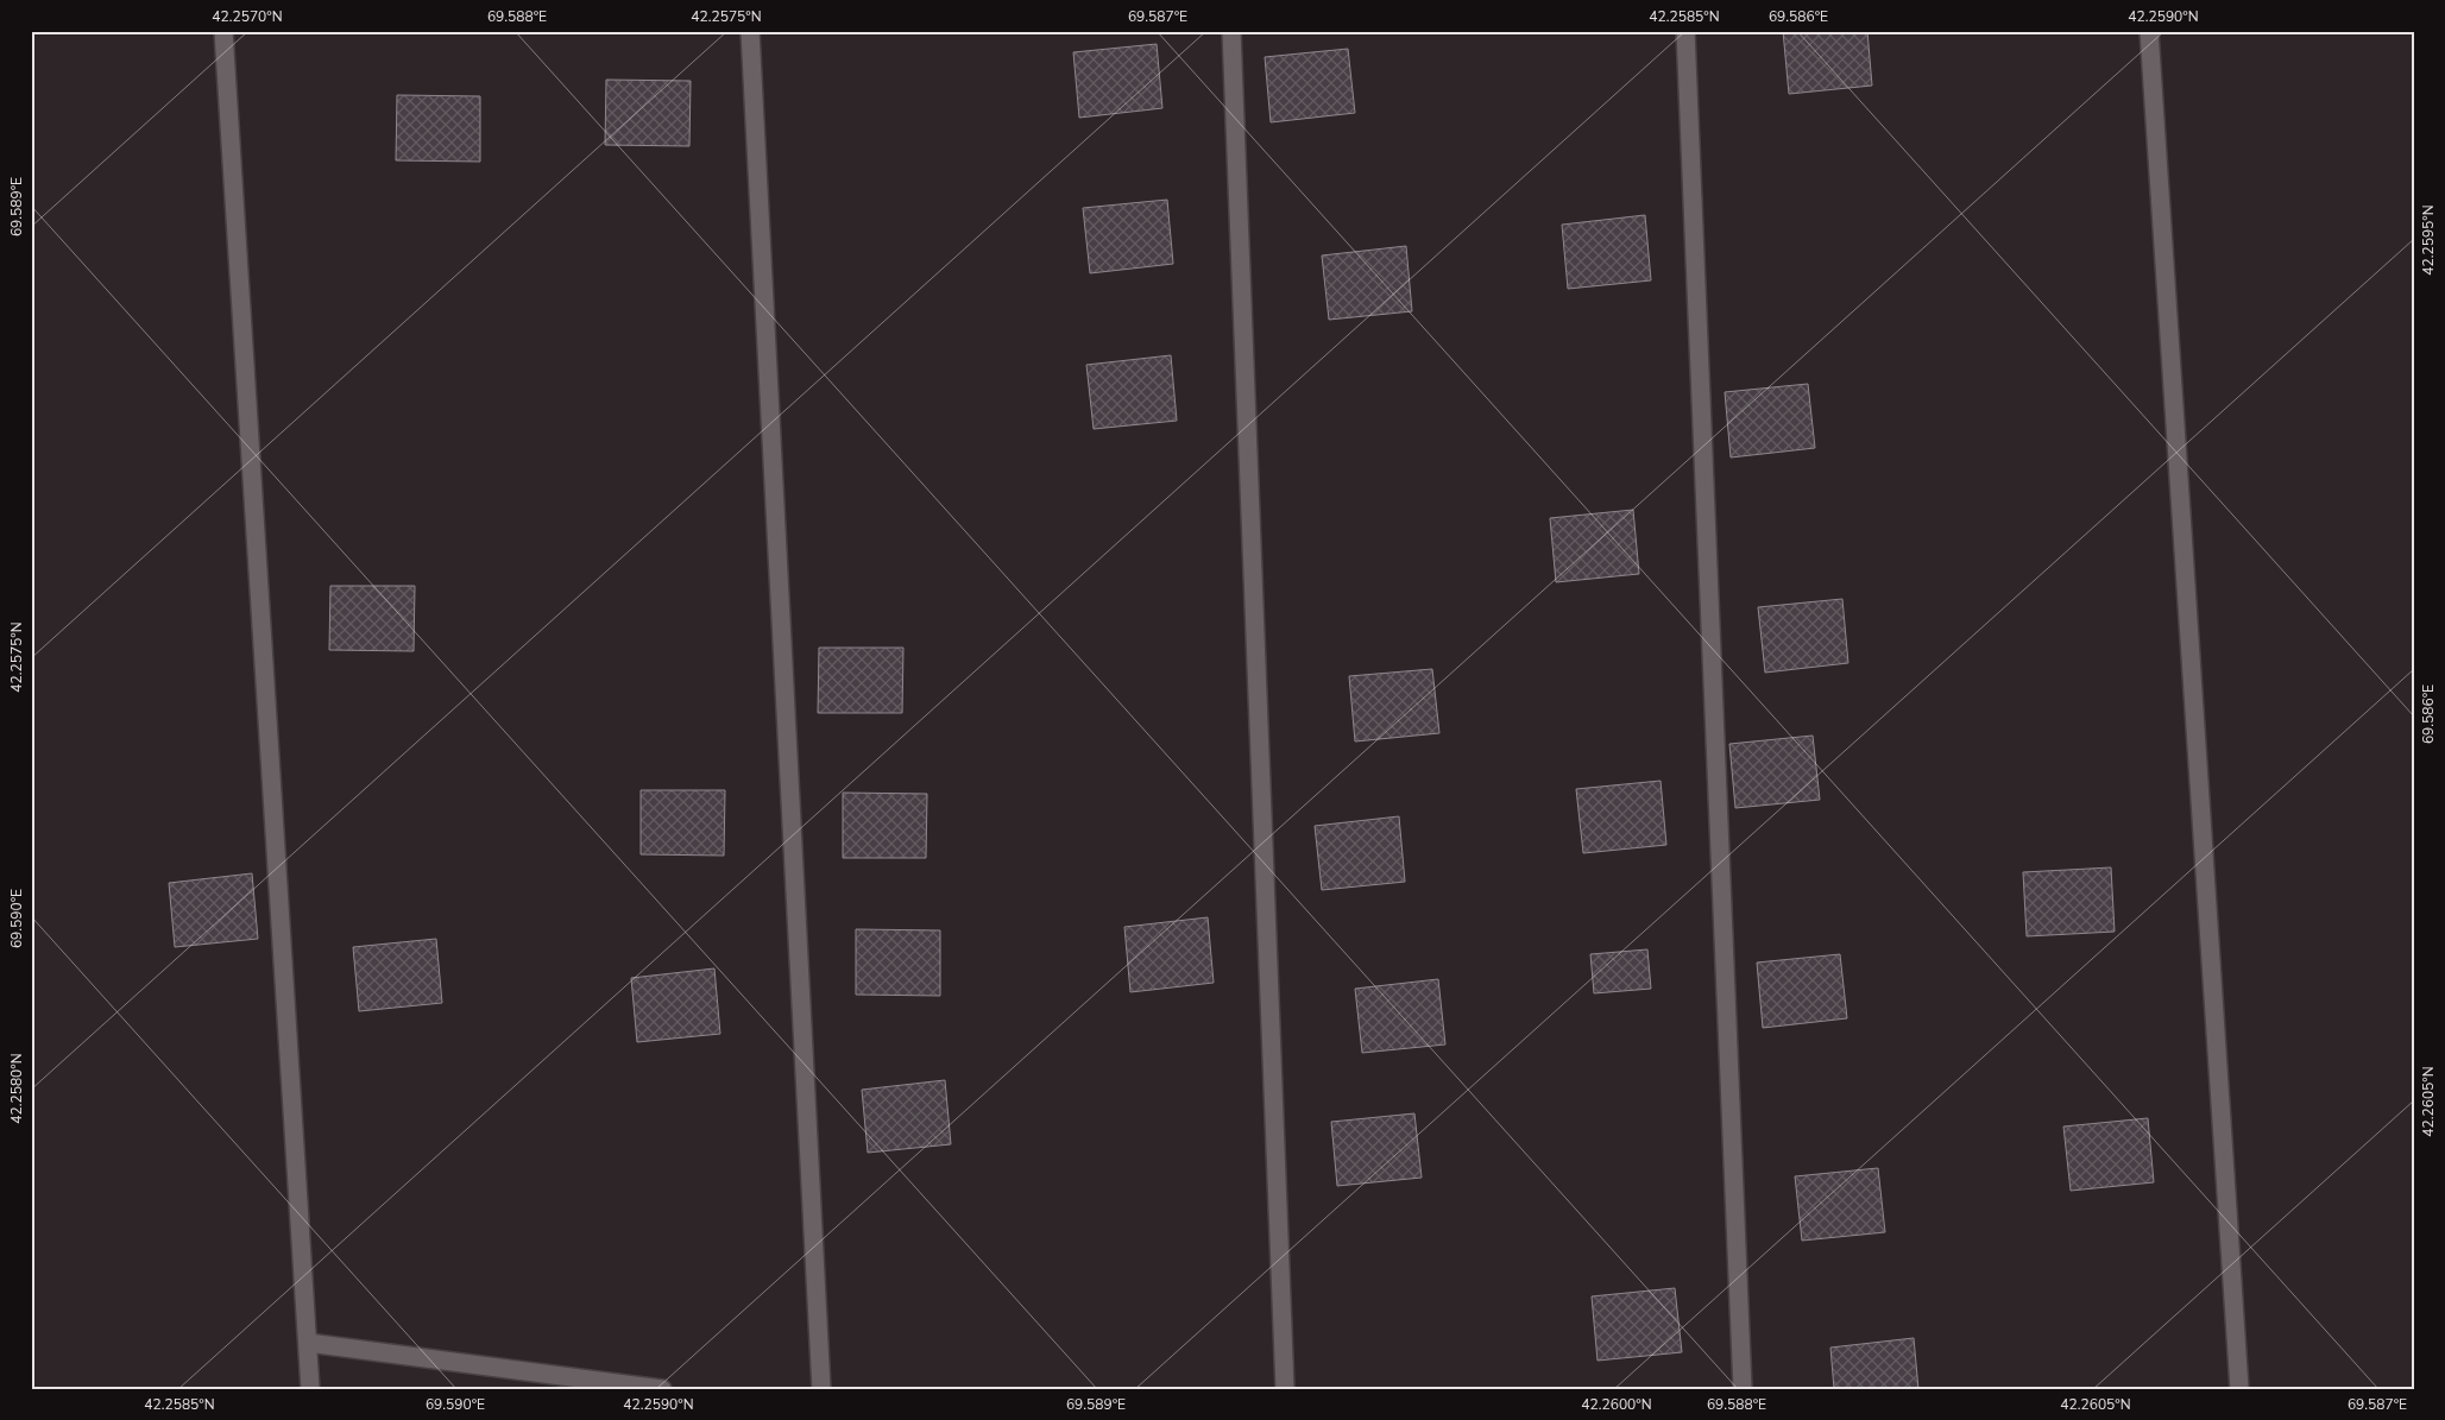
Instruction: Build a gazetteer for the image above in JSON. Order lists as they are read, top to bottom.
{
  "coordinates": [
    "42.2570°N",
    "69.588°E",
    "42.2575°N",
    "69.587°E",
    "42.2585°N",
    "69.586°E",
    "42.2590°N",
    "69.589°E",
    "42.2595°N",
    "69.590°E",
    "42.2580°N",
    "42.2605°N",
    "42.2600°N"
  ]
}
